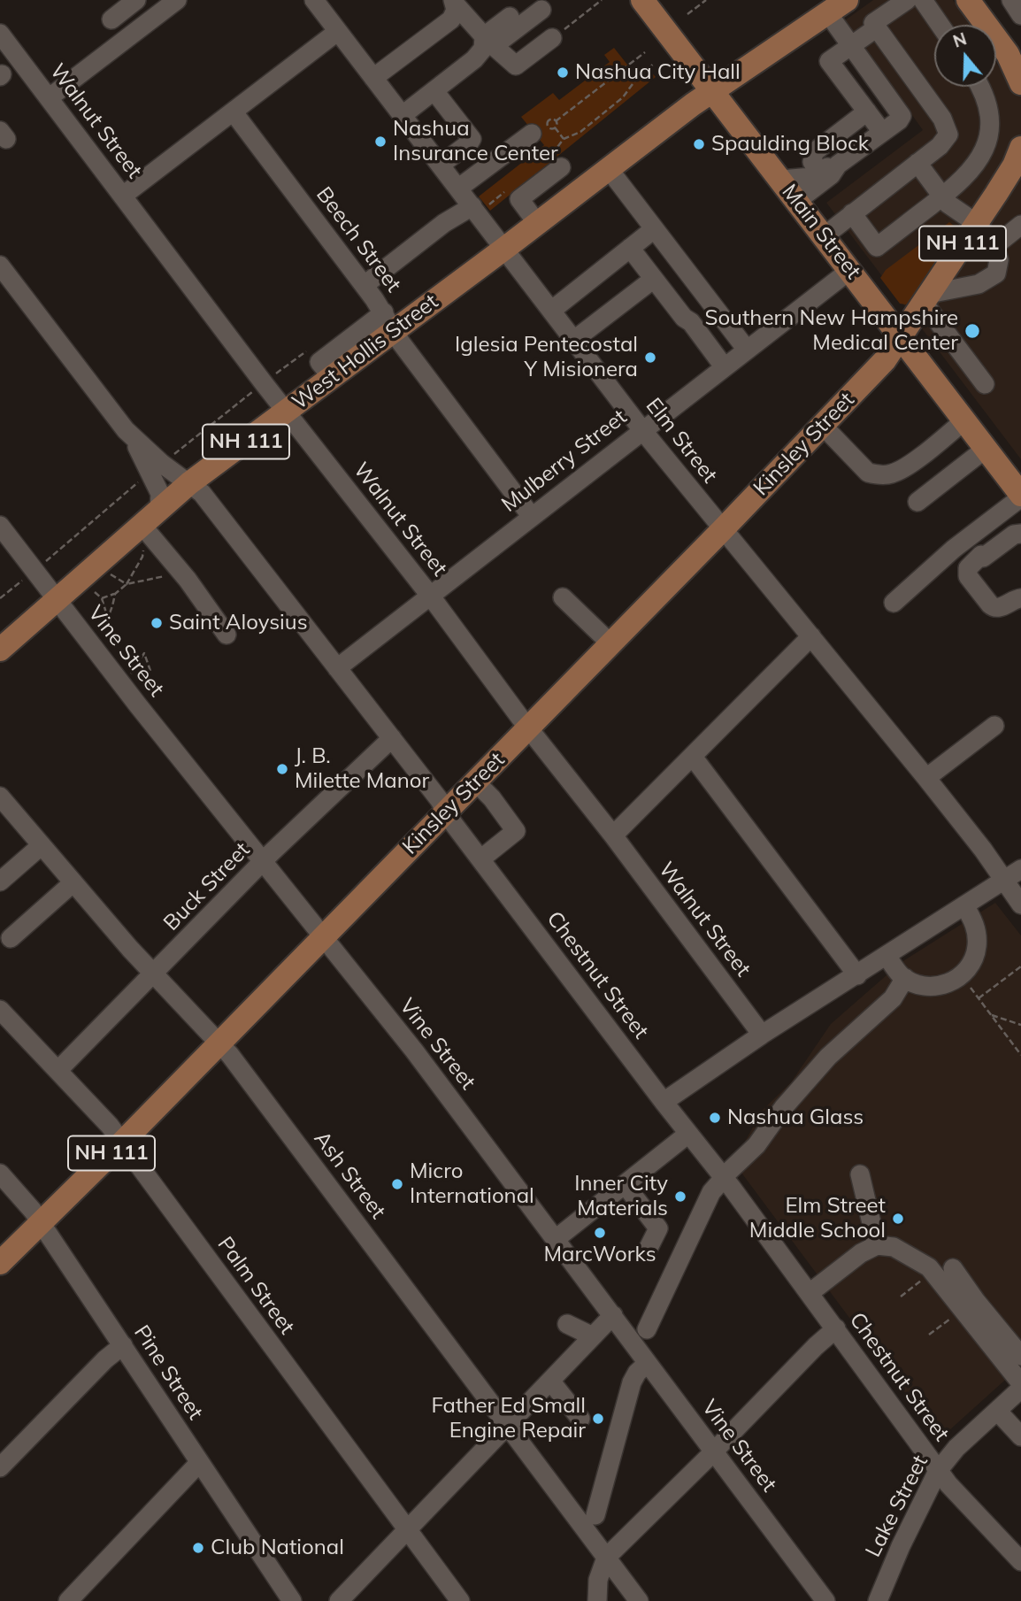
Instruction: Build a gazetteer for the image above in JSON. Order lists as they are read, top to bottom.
{
  "streets": {
    "main road": [
      "Main Street",
      "NH 111",
      "West Hollis Street",
      "Kinsley Street"
    ],
    "street": [
      "Walnut Street",
      "Beech Street",
      "Elm Street",
      "Mulberry Street",
      "Vine Street",
      "Buck Street",
      "Chestnut Street",
      "Ash Street",
      "Palm Street",
      "Pine Street",
      "Lake Street"
    ]
  },
  "crossings": [
    ["Walnut Street", "West Hollis Street"],
    ["Walnut Street", "Kinsley Street"],
    ["Walnut Street", "Mulberry Street"],
    ["Main Street", "NH 111"],
    ["Main Street", "West Hollis Street"],
    ["Main Street", "Kinsley Street"],
    ["Main Street", "Mulberry Street"],
    ["Beech Street", "West Hollis Street"],
    ["Beech Street", "Mulberry Street"],
    ["NH 111", "West Hollis Street"],
    ["NH 111", "Kinsley Street"],
    ["West Hollis Street", "Elm Street"],
    ["West Hollis Street", "Vine Street"],
    ["West Hollis Street", "Chestnut Street"],
    ["Elm Street", "Kinsley Street"],
    ["Elm Street", "Mulberry Street"],
    ["Kinsley Street", "Vine Street"],
    ["Kinsley Street", "Chestnut Street"],
    ["Kinsley Street", "Ash Street"],
    ["Kinsley Street", "Palm Street"],
    ["Kinsley Street", "Pine Street"],
    ["Mulberry Street", "Chestnut Street"],
    ["Vine Street", "Buck Street"],
    ["Buck Street", "Chestnut Street"],
    ["Buck Street", "Ash Street"],
    ["Buck Street", "Palm Street"],
    ["Chestnut Street", "Lake Street"]
  ],
  "places": [
    "Nashua City Hall",
    "Nashua Insurance Center",
    "Spaulding Block",
    "Southern New Hampshire Medical Center",
    "Iglesia Pentecostal Y Misionera",
    "Saint Aloysius",
    "J. B. Milette Manor",
    "Nashua Glass",
    "Micro International",
    "Inner City Materials",
    "Elm Street Middle School",
    "MarcWorks",
    "Father Ed Small Engine Repair",
    "Club National"
  ],
  "north": "top"
}
